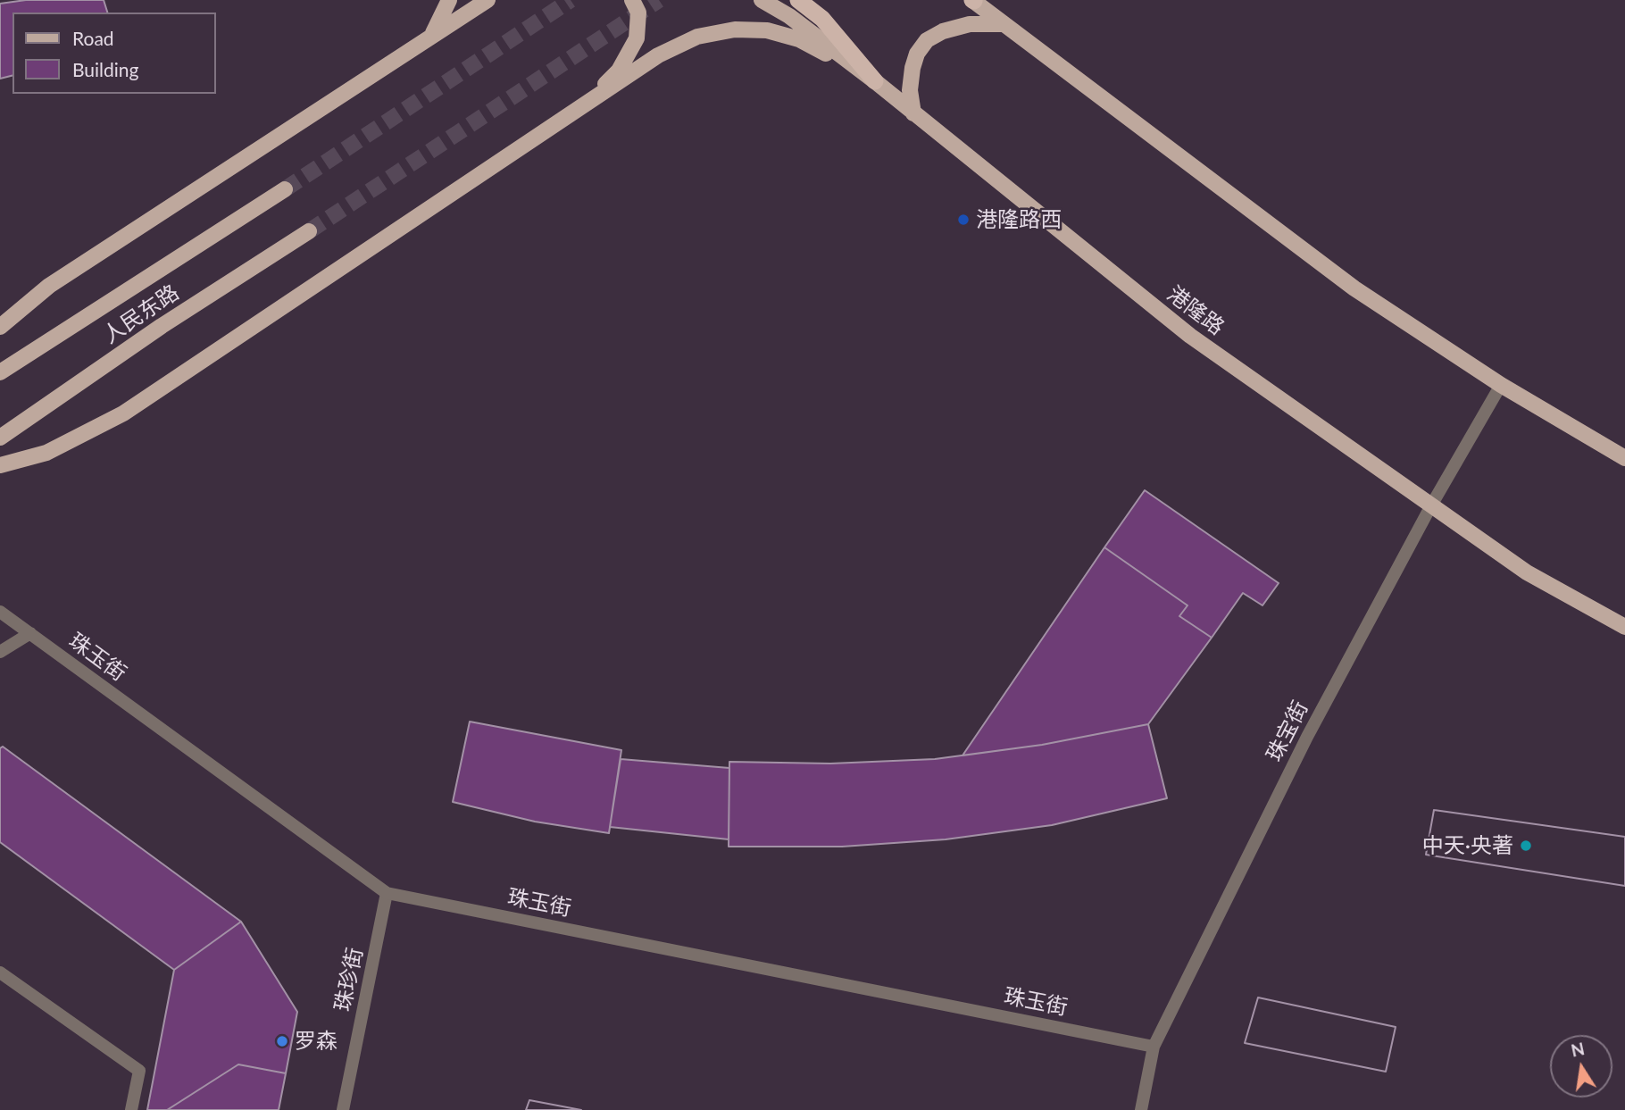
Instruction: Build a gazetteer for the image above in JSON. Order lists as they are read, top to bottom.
{
  "streets": {
    "main road": ["港隆路", "人民东路"],
    "street": ["珠玉街", "珠宝街", "珠珍街"]
  },
  "crossings": [
    ["港隆路", "珠宝街"],
    ["珠玉街", "珠宝街"],
    ["珠玉街", "珠珍街"]
  ],
  "places": ["港隆路西", "中天·央著", "罗森"],
  "legend": ["Road", "Building"],
  "north": "top"
}
